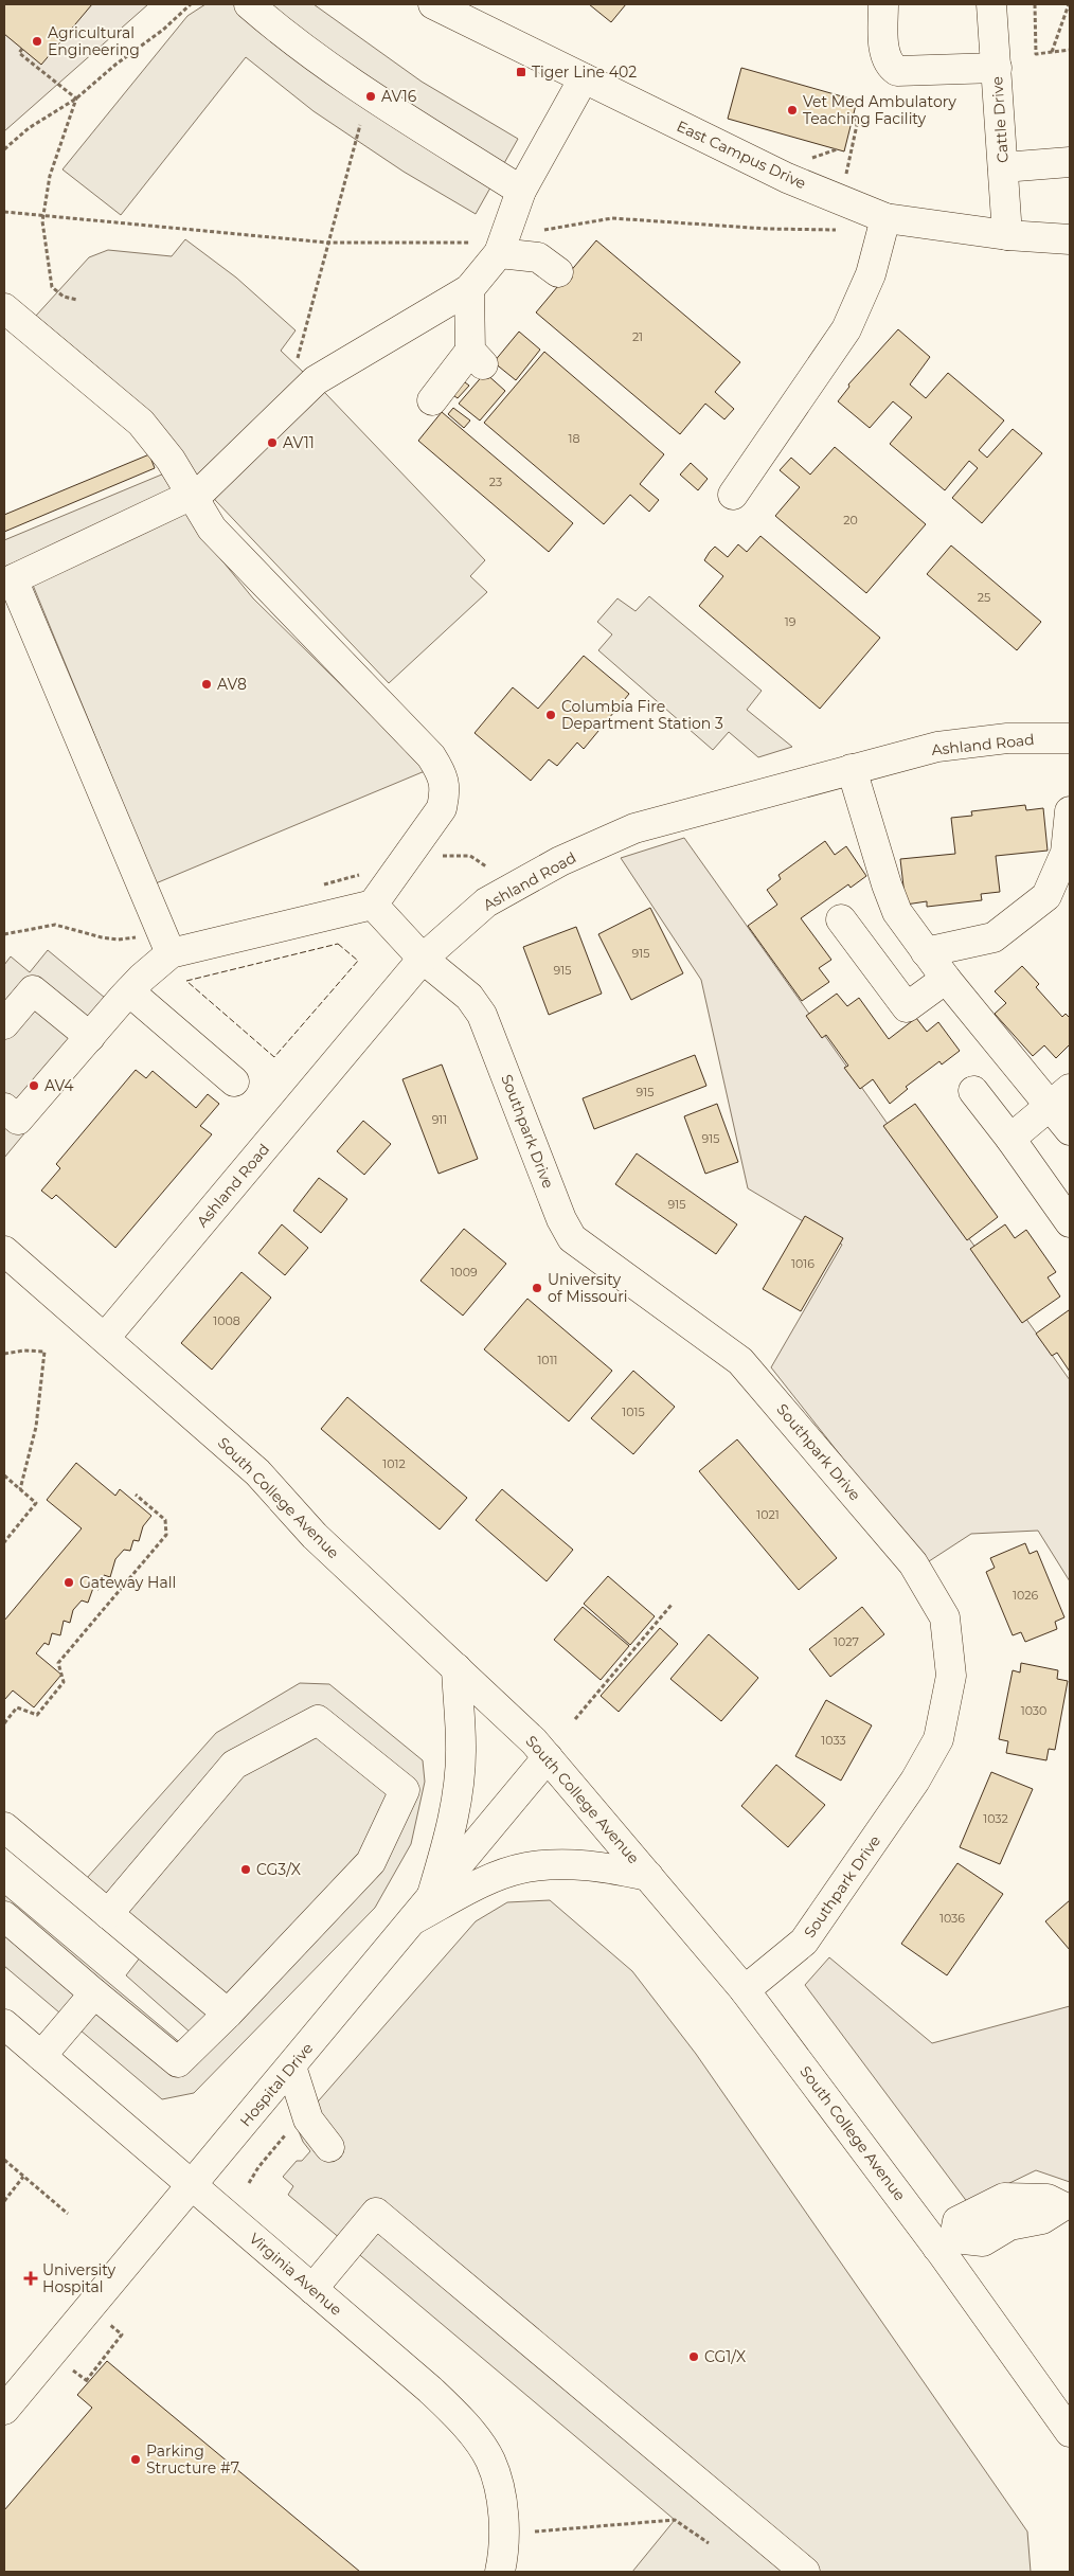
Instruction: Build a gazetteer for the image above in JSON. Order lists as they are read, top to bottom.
{
  "streets": {
    "street": [
      "Cattle Drive",
      "East Campus Drive",
      "Ashland Road",
      "Southpark Drive",
      "South College Avenue",
      "Hospital Drive",
      "Virginia Avenue"
    ]
  },
  "crossings": [
    ["Cattle Drive", "East Campus Drive"],
    ["Ashland Road", "Southpark Drive"],
    ["Ashland Road", "South College Avenue"],
    ["Southpark Drive", "South College Avenue"],
    ["South College Avenue", "Hospital Drive"],
    ["Hospital Drive", "Virginia Avenue"]
  ],
  "places": {
    "other": [
      "Agricultural Engineering",
      "AV16",
      "Vet Med Ambulatory Teaching Facility",
      "AV11",
      "AV8",
      "Columbia Fire Department Station 3",
      "AV4",
      "University of Missouri",
      "Gateway Hall",
      "CG3/X",
      "CG1/X",
      "Parking Structure #7"
    ],
    "transit": ["Tiger Line 402"],
    "health": ["University Hospital"]
  },
  "house_numbers": [
    "21",
    "18",
    "23",
    "20",
    "25",
    "19",
    "915",
    "915",
    "915",
    "911",
    "915",
    "915",
    "1016",
    "1009",
    "1008",
    "1011",
    "1015",
    "1012",
    "1021",
    "1026",
    "1027",
    "1030",
    "1033",
    "1032",
    "1036"
  ]
}
